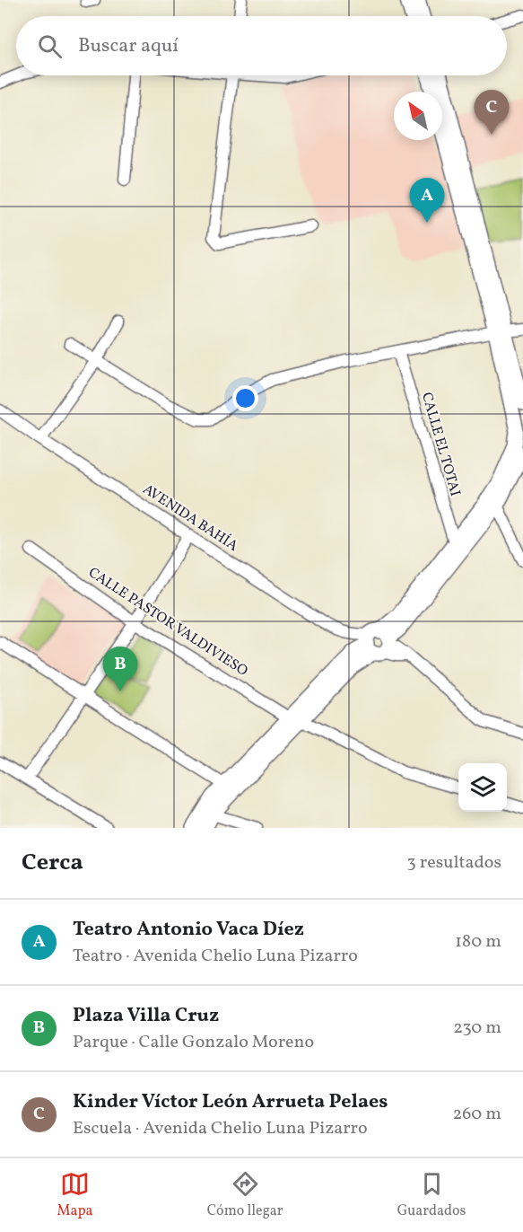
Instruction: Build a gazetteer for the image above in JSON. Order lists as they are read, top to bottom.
{
  "streets": {
    "street": ["CALLE EL TOTAI", "AVENIDA BAHÍA", "CALLE PASTOR VALDIVIESO"]
  },
  "north": "top left",
  "page": {
    "search": "Buscar aquí",
    "pins": ["C", "A", "B"],
    "heading": ["Cerca", "3 resultados"],
    "list": [
      {
        "mark": "A",
        "name": "Teatro Antonio Vaca Díez",
        "note": "Teatro · Avenida Chelio Luna Pizarro",
        "value": "180 m"
      },
      {
        "mark": "B",
        "name": "Plaza Villa Cruz",
        "note": "Parque · Calle Gonzalo Moreno",
        "value": "230 m"
      },
      {
        "mark": "C",
        "name": "Kinder Víctor León Arrueta Pelaes",
        "note": "Escuela · Avenida Chelio Luna Pizarro",
        "value": "260 m"
      }
    ],
    "nav": ["Mapa", "Cómo llegar", "Guardados"]
  }
}
